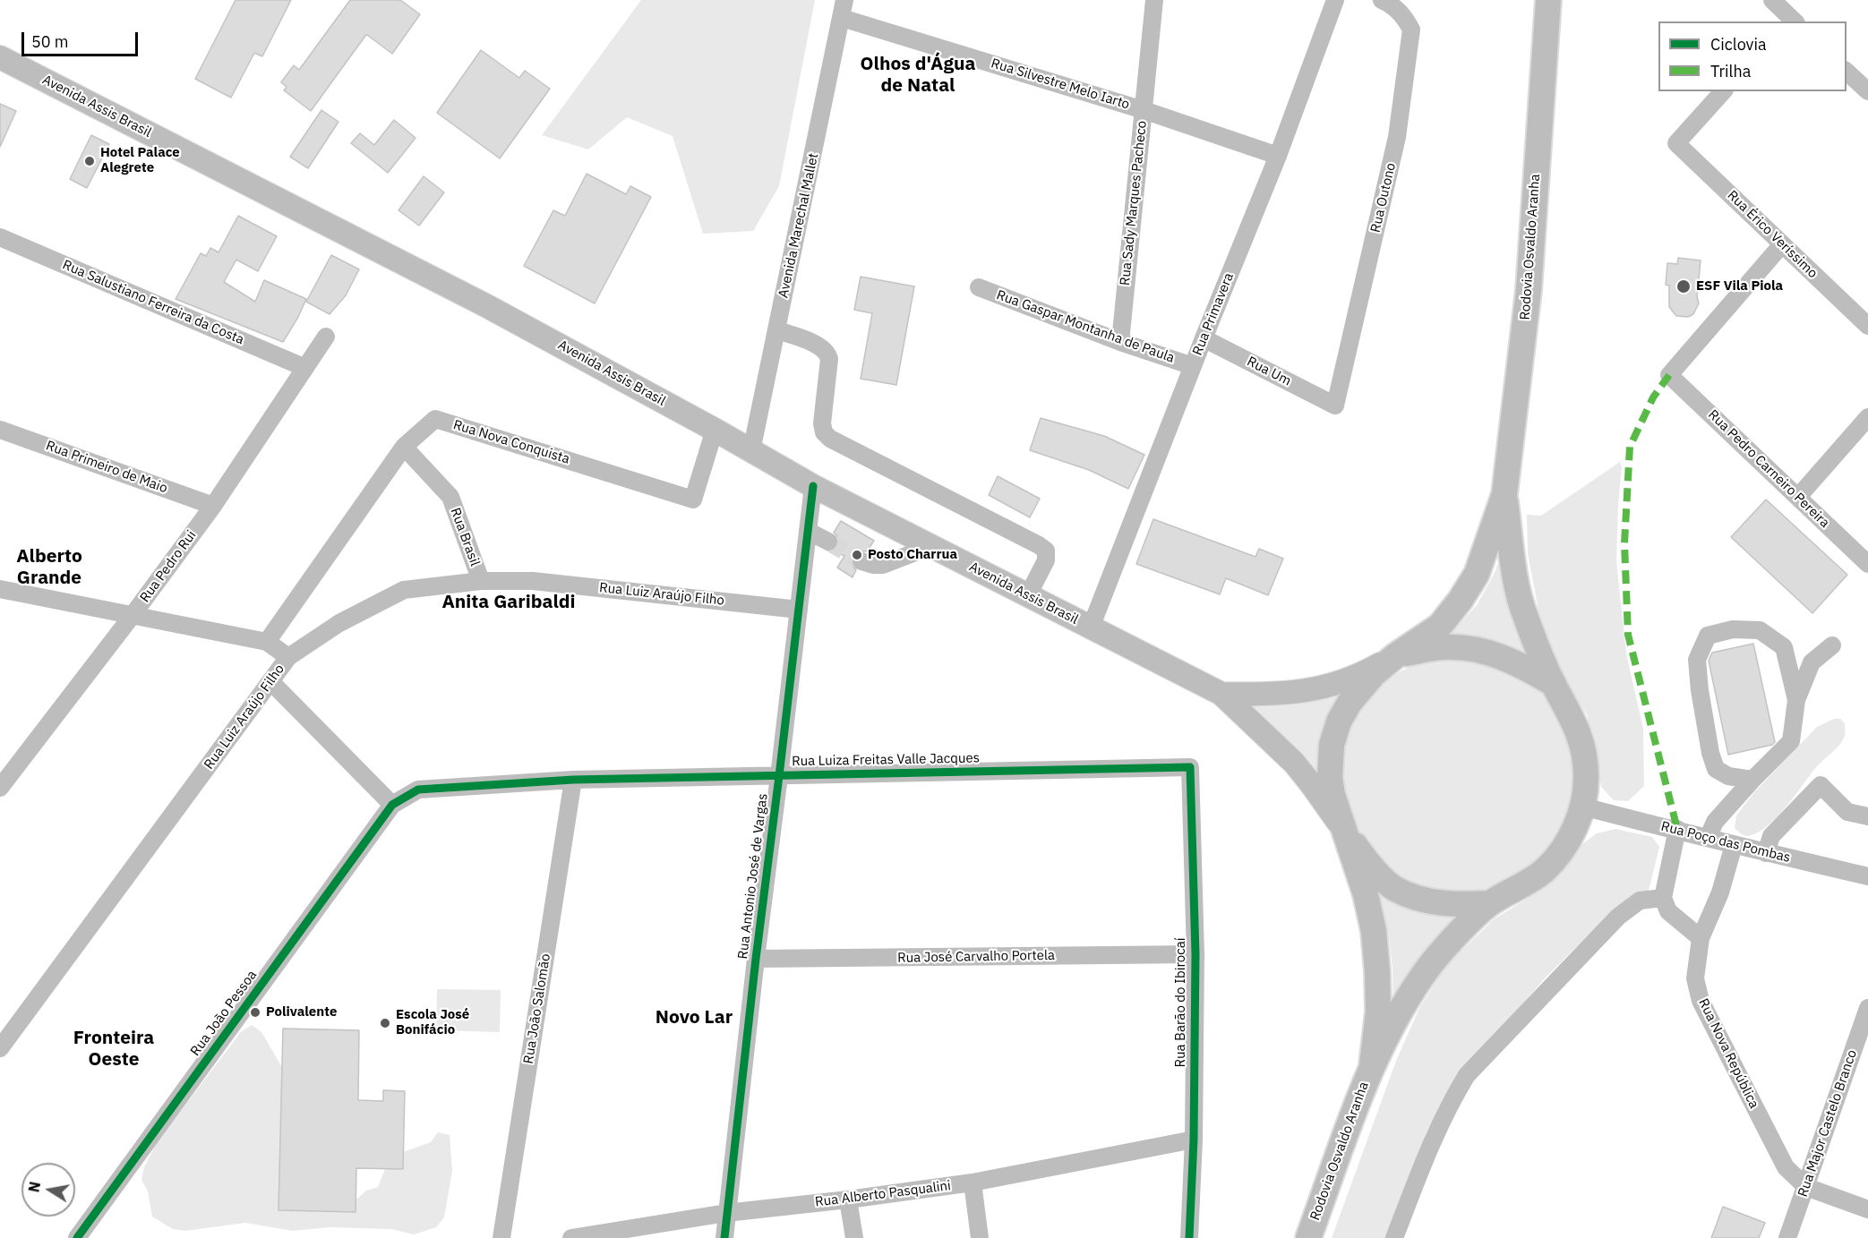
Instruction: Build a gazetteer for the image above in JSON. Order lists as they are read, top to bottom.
{
  "streets": {
    "highway": ["Rodovia Osvaldo Aranha"],
    "main road": ["Avenida Assis Brasil"],
    "street": [
      "Rua Silvestre Melo Iarto",
      "Rua Outono",
      "Rua Sady Marques Pacheco",
      "Avenida Marechal Mallet",
      "Rua Érico Veríssimo",
      "Rua Salustiano Ferreira da Costa",
      "Rua Primavera",
      "Rua Gaspar Montanha de Paula",
      "Rua Um",
      "Rua Nova Conquista",
      "Rua Primeiro de Maio",
      "Rua Pedro Carneiro Pereira",
      "Rua Brasil",
      "Rua Pedro Rui",
      "Rua Luiz Araújo Filho",
      "Rua Luiza Freitas Valle Jacques",
      "Rua Poço das Pombas",
      "Rua Antonio José de Vargas",
      "Rua José Carvalho Portela",
      "Rua Barão do Ibirocaí",
      "Rua João Salomão",
      "Rua João Pessoa",
      "Rua Nova República",
      "Rua Major Castelo Branco",
      "Rua Alberto Pasqualini"
    ]
  },
  "crossings": [
    ["Rua Silvestre Melo Iarto", "Rua Sady Marques Pacheco"],
    ["Rua Silvestre Melo Iarto", "Avenida Marechal Mallet"],
    ["Rua Silvestre Melo Iarto", "Rua Primavera"],
    ["Avenida Assis Brasil", "Avenida Marechal Mallet"],
    ["Avenida Assis Brasil", "Rua Primavera"],
    ["Avenida Assis Brasil", "Rua Nova Conquista"],
    ["Avenida Assis Brasil", "Rua Antonio José de Vargas"],
    ["Rua Outono", "Rua Um"],
    ["Rua Sady Marques Pacheco", "Rua Gaspar Montanha de Paula"],
    ["Rua Érico Veríssimo", "Rua Pedro Carneiro Pereira"],
    ["Rua Salustiano Ferreira da Costa", "Rua Pedro Rui"],
    ["Rua Primavera", "Rua Gaspar Montanha de Paula"],
    ["Rua Primavera", "Rua Um"],
    ["Rua Nova Conquista", "Rua Brasil"],
    ["Rua Primeiro de Maio", "Rua Pedro Rui"],
    ["Rua Brasil", "Rua Luiz Araújo Filho"],
    ["Rua Luiz Araújo Filho", "Rua Antonio José de Vargas"],
    ["Rua Luiza Freitas Valle Jacques", "Rua Antonio José de Vargas"],
    ["Rua Luiza Freitas Valle Jacques", "Rua Barão do Ibirocaí"],
    ["Rua Luiza Freitas Valle Jacques", "Rua João Salomão"],
    ["Rua Luiza Freitas Valle Jacques", "Rua João Pessoa"],
    ["Rua Poço das Pombas", "Rua Nova República"],
    ["Rua Antonio José de Vargas", "Rua José Carvalho Portela"],
    ["Rua Antonio José de Vargas", "Rua Alberto Pasqualini"],
    ["Rua José Carvalho Portela", "Rua Barão do Ibirocaí"],
    ["Rua Barão do Ibirocaí", "Rua Alberto Pasqualini"],
    ["Rua Nova República", "Rua Major Castelo Branco"]
  ],
  "districts": [
    "Olhos d'Água de Natal",
    "Alberto Grande",
    "Anita Garibaldi",
    "Novo Lar",
    "Fronteira Oeste"
  ],
  "places": [
    "Hotel Palace Alegrete",
    "ESF Vila Piola",
    "Posto Charrua",
    "Polivalente",
    "Escola José Bonifácio"
  ],
  "legend": ["Ciclovia", "Trilha"],
  "scale_bar": "50 m",
  "north": "left"
}
